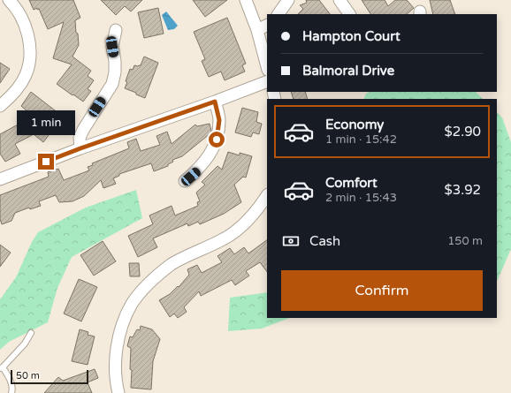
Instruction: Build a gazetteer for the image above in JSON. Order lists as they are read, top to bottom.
{
  "scale_bar": "50 m",
  "page": {
    "banner": ["Hampton Court", "Balmoral Drive"],
    "list": [
      {
        "name": "Economy",
        "note": "1 min · 15:42",
        "value": "$2.90"
      },
      {
        "name": "Comfort",
        "note": "2 min · 15:43",
        "value": "$3.92"
      }
    ],
    "bubble": "1 min",
    "pay": ["Cash", "150 m"],
    "buttons": "Confirm",
    "scale": "50 m"
  }
}
